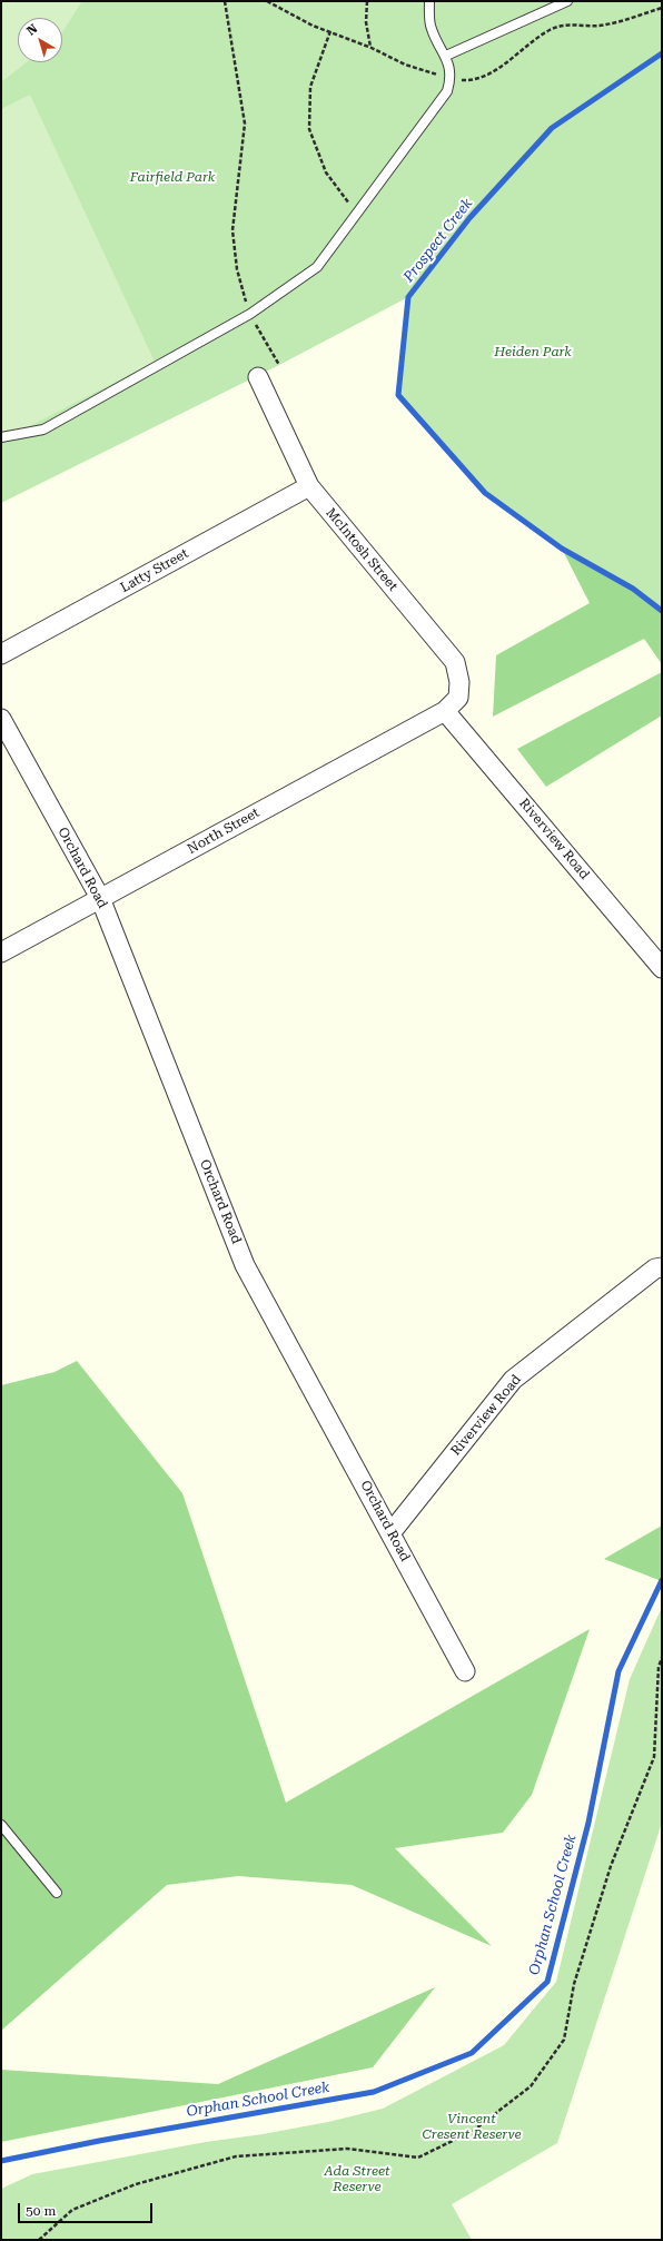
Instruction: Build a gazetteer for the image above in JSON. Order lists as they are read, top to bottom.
{
  "streets": {
    "street": [
      "McIntosh Street",
      "Latty Street",
      "North Street",
      "Riverview Road",
      "Orchard Road"
    ]
  },
  "crossings": [
    ["McIntosh Street", "Latty Street"],
    ["McIntosh Street", "North Street"],
    ["McIntosh Street", "Riverview Road"],
    ["North Street", "Riverview Road"],
    ["North Street", "Orchard Road"],
    ["Riverview Road", "Orchard Road"]
  ],
  "water": ["Prospect Creek", "Orphan School Creek"],
  "parks": [
    "Fairfield Park",
    "Heiden Park",
    "Vincent Cresent Reserve",
    "Ada Street Reserve"
  ],
  "scale_bar": "50 m",
  "north": "top left"
}
